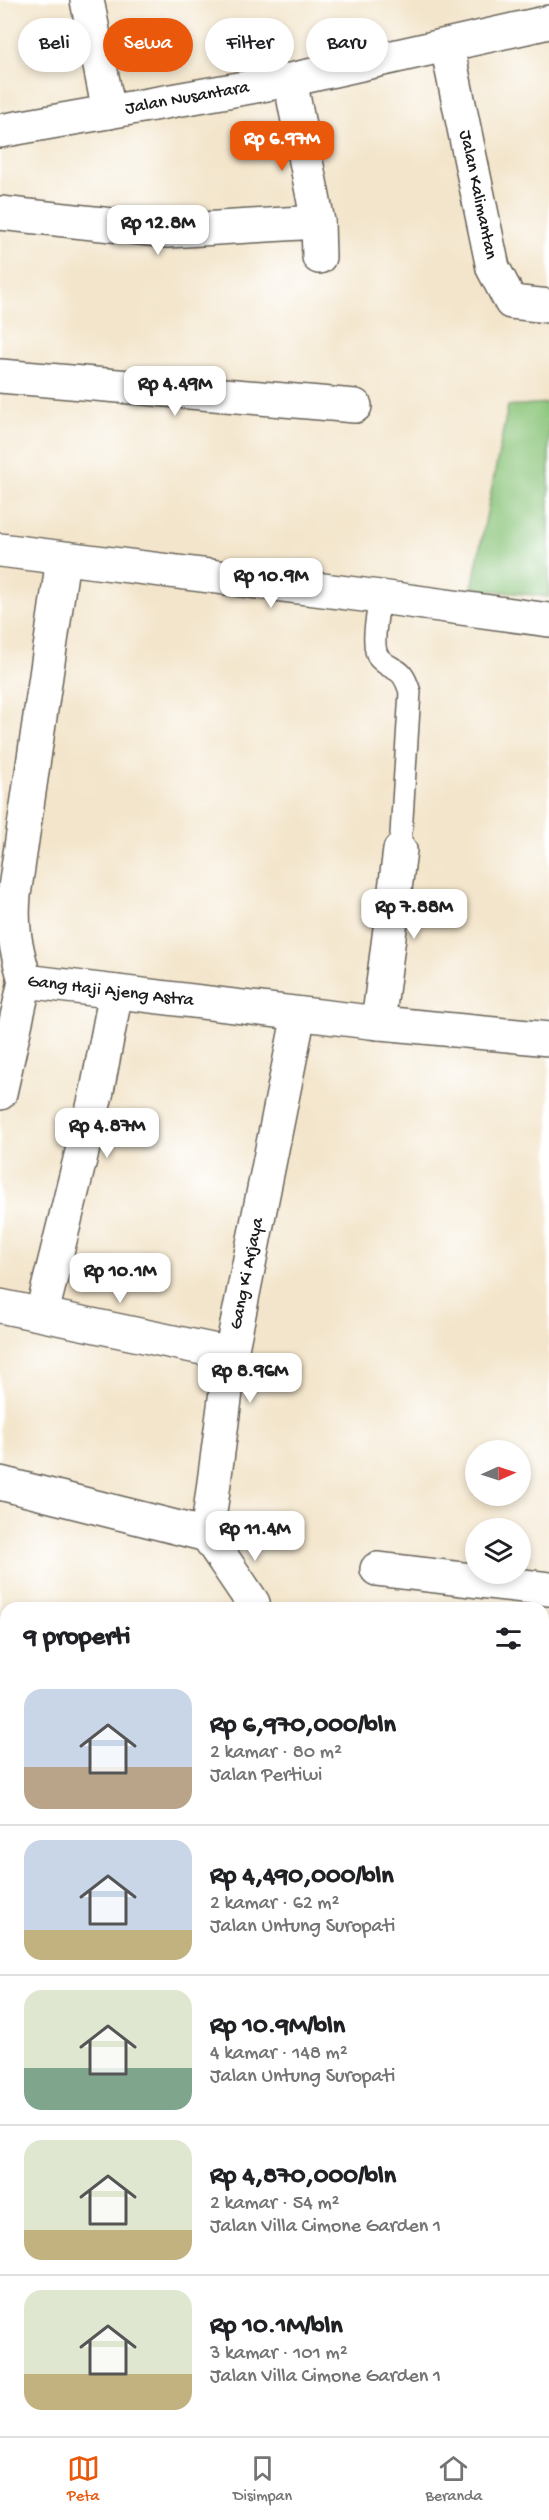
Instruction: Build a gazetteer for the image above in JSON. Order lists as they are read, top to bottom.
{
  "streets": {
    "street": [
      "Jalan Nusantara",
      "Jalan Kalimantan",
      "Gang Haji Ajeng Astra",
      "Gang Ki Arjaya"
    ]
  },
  "crossings": [
    ["Jalan Nusantara", "Jalan Kalimantan"],
    ["Gang Haji Ajeng Astra", "Gang Ki Arjaya"]
  ],
  "north": "right",
  "page": {
    "chip": [
      "Beli",
      "Sewa",
      "Filter",
      "Baru"
    ],
    "price": [
      "Rp 6.97M",
      "Rp 12.8M",
      "Rp 4.49M",
      "Rp 10.9M",
      "Rp 7.88M",
      "Rp 4.87M",
      "Rp 10.1M",
      "Rp 8.96M",
      "Rp 11.4M"
    ],
    "heading": "9 properti",
    "list": [
      {
        "name": "Rp 6,970,000/bln",
        "note": "2 kamar · 80 m² · Jalan Pertiwi"
      },
      {
        "name": "Rp 4,490,000/bln",
        "note": "2 kamar · 62 m² · Jalan Untung Suropati"
      },
      {
        "name": "Rp 10.9M/bln",
        "note": "4 kamar · 148 m² · Jalan Untung Suropati"
      },
      {
        "name": "Rp 4,870,000/bln",
        "note": "2 kamar · 54 m² · Jalan Villa Cimone Garden 1"
      },
      {
        "name": "Rp 10.1M/bln",
        "note": "3 kamar · 101 m² · Jalan Villa Cimone Garden 1"
      }
    ],
    "tabs": ["Peta", "Disimpan", "Beranda"]
  }
}
